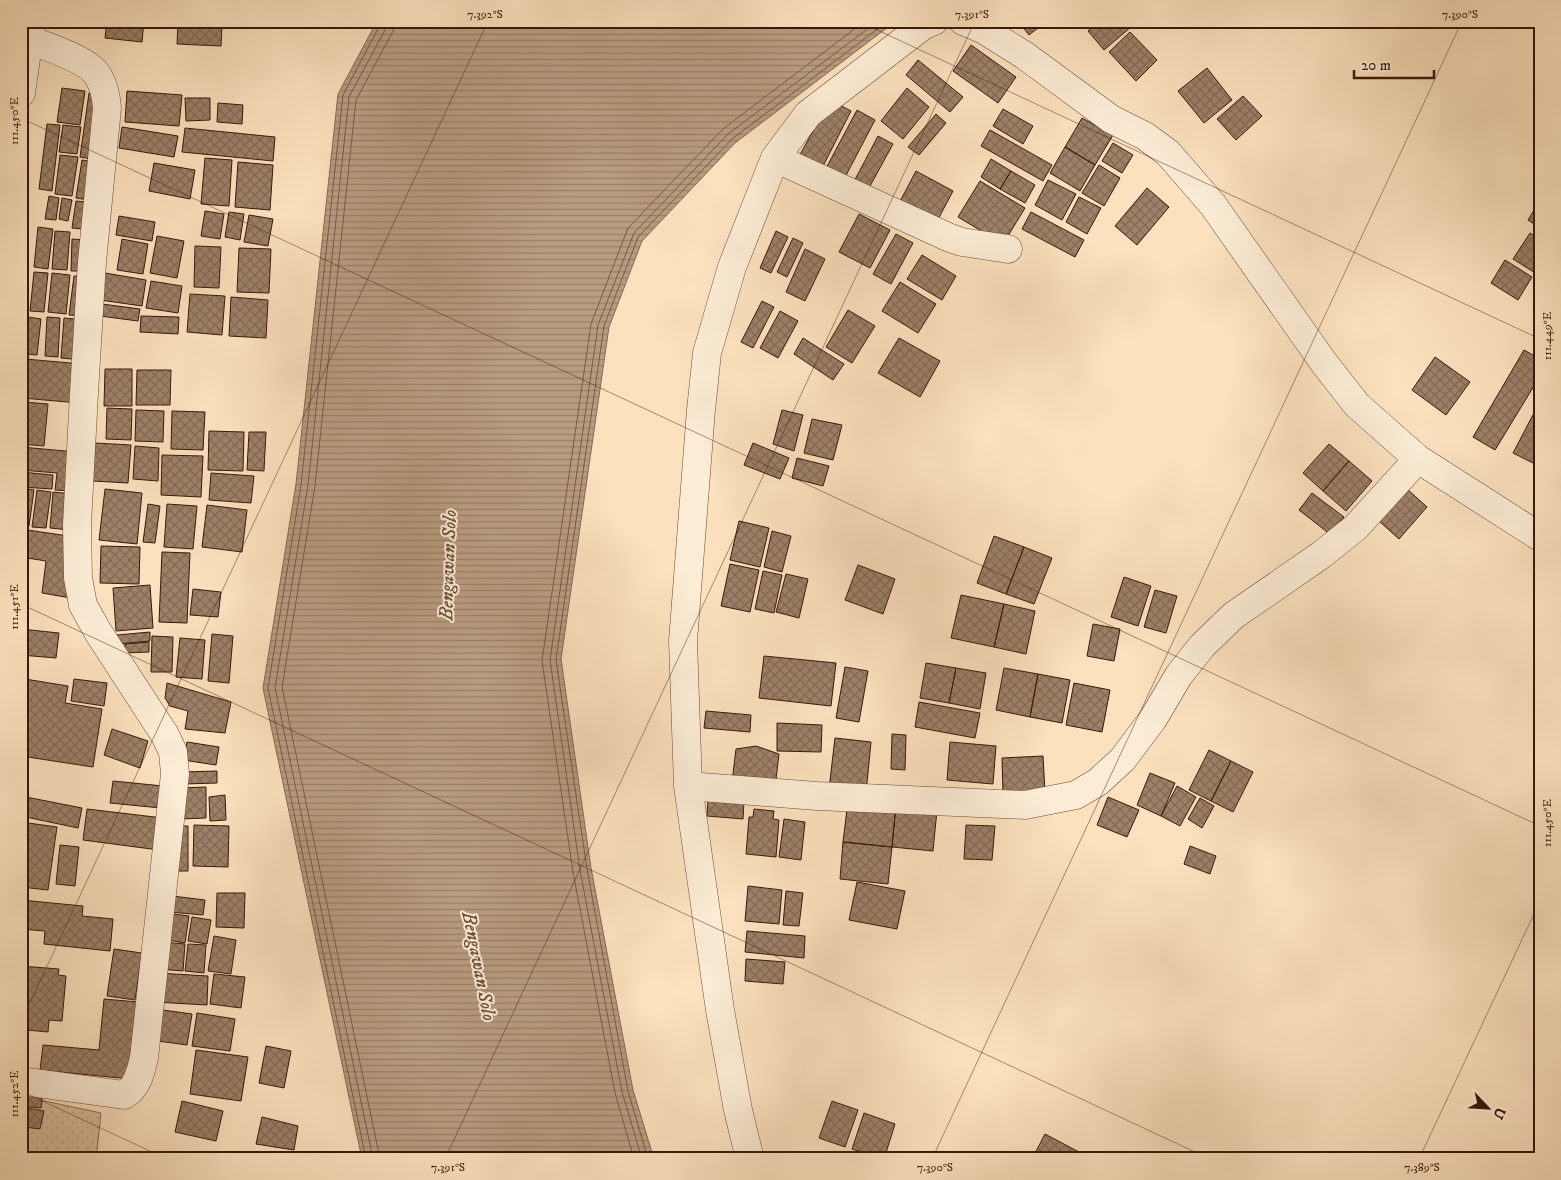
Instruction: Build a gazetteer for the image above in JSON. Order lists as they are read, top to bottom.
{
  "water": ["Bengawan Solo"],
  "scale_bar": "20 m",
  "north": "bottom right",
  "coordinates": [
    "7.392°S",
    "7.391°S",
    "7.390°S",
    "111.450°E",
    "111.449°E",
    "111.451°E",
    "111.452°E",
    "7.389°S"
  ]
}
